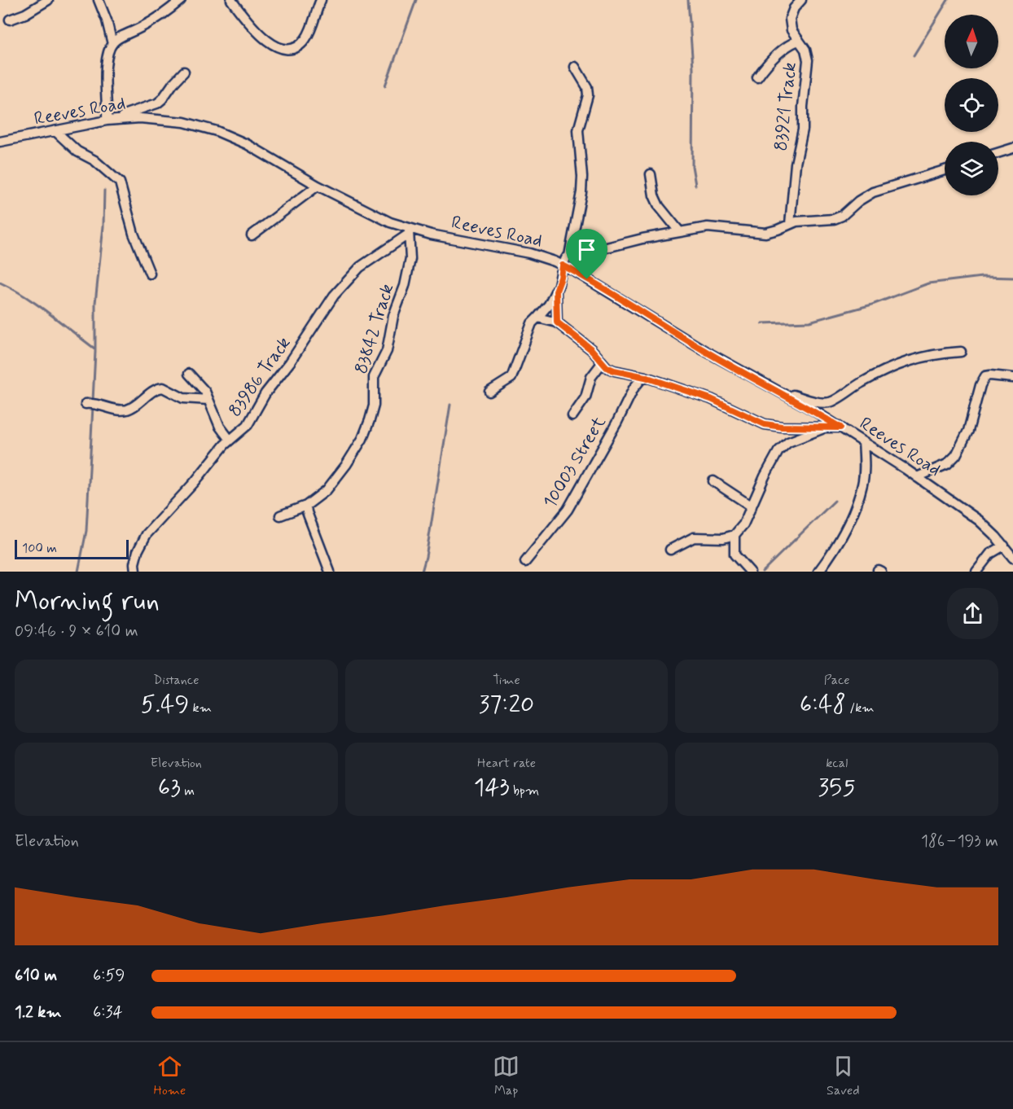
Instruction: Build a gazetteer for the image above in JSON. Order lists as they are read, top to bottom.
{
  "streets": {
    "street": [
      "83921 Track",
      "Reeves Road",
      "83842 Track",
      "83986 Track",
      "10003 Street"
    ]
  },
  "crossings": [
    ["Reeves Road", "83842 Track"],
    ["Reeves Road", "83986 Track"],
    ["83842 Track", "83986 Track"]
  ],
  "scale_bar": "100 m",
  "north": "top",
  "page": {
    "scale": "100 m",
    "heading": ["Morning run", "09:46 · 9 × 610 m"],
    "stats": [
      ["Distance", "5.49 km"],
      ["Time", "37:20"],
      ["Pace", "6:48 /km"],
      ["Elevation", "63 m"],
      ["Heart rate", "143 bpm"],
      ["kcal", "355"]
    ],
    "chart": ["Elevation", "186–193 m"],
    "list": [
      {
        "name": "610 m",
        "note": "6:59"
      },
      {
        "name": "1.2 km",
        "note": "6:34"
      }
    ],
    "tabs": ["Home", "Map", "Saved"]
  }
}
